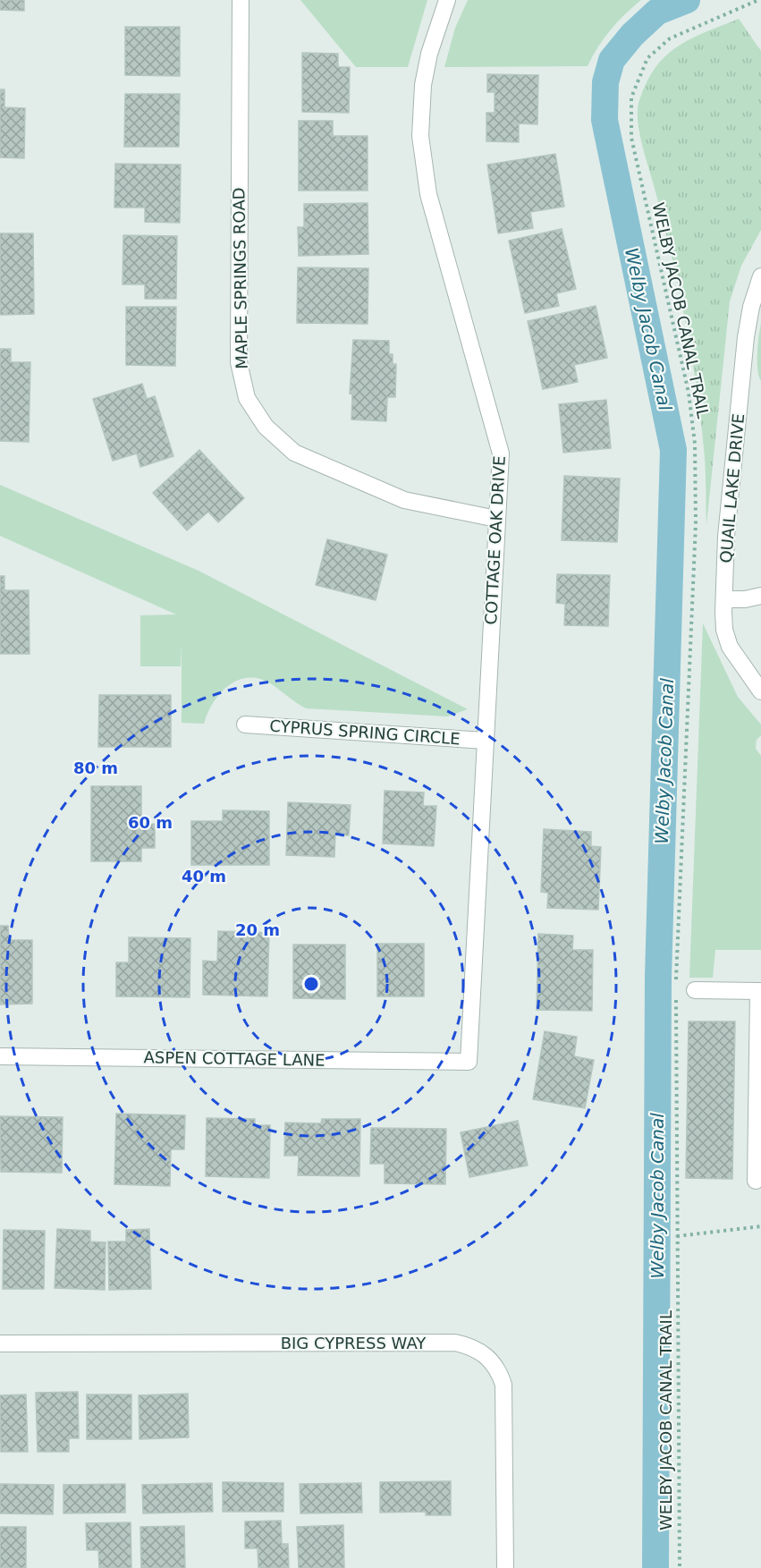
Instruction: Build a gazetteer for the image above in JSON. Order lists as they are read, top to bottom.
{
  "streets": {
    "street": [
      "MAPLE SPRINGS ROAD",
      "QUAIL LAKE DRIVE",
      "COTTAGE OAK DRIVE",
      "CYPRUS SPRING CIRCLE",
      "ASPEN COTTAGE LANE",
      "BIG CYPRESS WAY"
    ],
    "path": ["WELBY JACOB CANAL TRAIL"]
  },
  "crossings": [
    ["MAPLE SPRINGS ROAD", "COTTAGE OAK DRIVE"],
    ["COTTAGE OAK DRIVE", "CYPRUS SPRING CIRCLE"],
    ["COTTAGE OAK DRIVE", "ASPEN COTTAGE LANE"]
  ],
  "water": ["Welby Jacob Canal"],
  "rings": [
    "80 m",
    "60 m",
    "40 m",
    "20 m"
  ]
}
